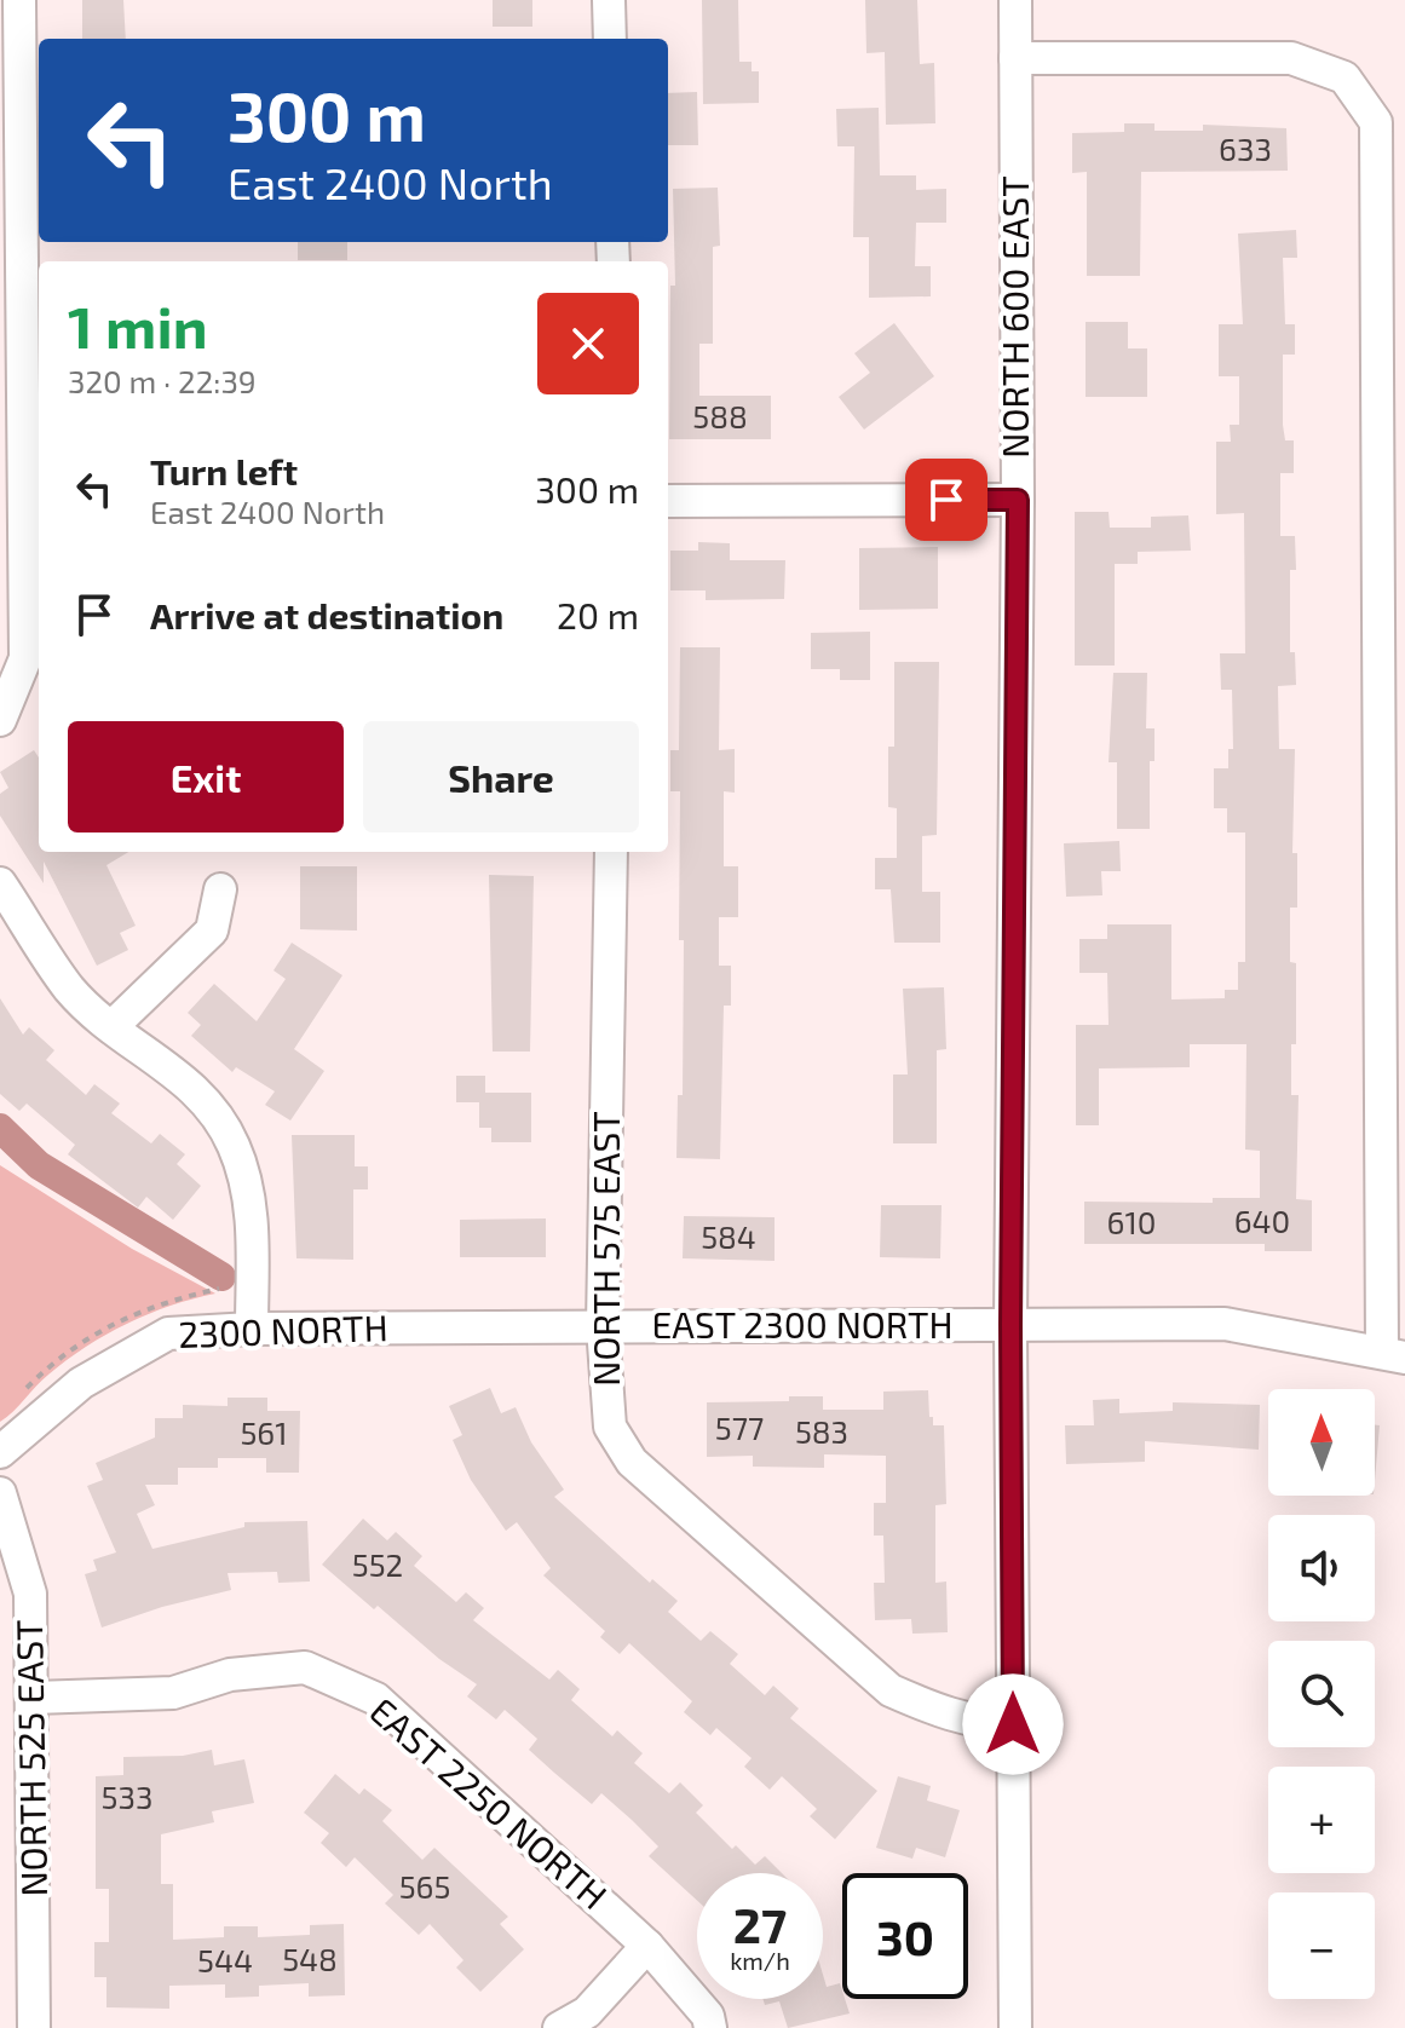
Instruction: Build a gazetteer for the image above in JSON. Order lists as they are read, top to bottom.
{
  "streets": {
    "street": [
      "NORTH 600 EAST",
      "NORTH 575 EAST",
      "EAST 2300 NORTH",
      "2300 NORTH",
      "NORTH 525 EAST",
      "EAST 2250 NORTH"
    ]
  },
  "crossings": [
    ["NORTH 600 EAST", "NORTH 575 EAST"],
    ["NORTH 600 EAST", "EAST 2300 NORTH"],
    ["NORTH 575 EAST", "EAST 2300 NORTH"],
    ["NORTH 575 EAST", "2300 NORTH"],
    ["EAST 2300 NORTH", "2300 NORTH"],
    ["NORTH 525 EAST", "EAST 2250 NORTH"]
  ],
  "house_numbers": [
    "633",
    "588",
    "640",
    "610",
    "584",
    "577",
    "583",
    "561",
    "552",
    "533",
    "565",
    "548",
    "544"
  ],
  "north": "top",
  "page": {
    "turn": ["300 m", "East 2400 North"],
    "heading": ["1 min", "320 m · 22:39"],
    "list": [
      {
        "name": "Turn left",
        "note": "East 2400 North",
        "value": "300 m"
      },
      {
        "name": "Arrive at destination",
        "value": "20 m"
      }
    ],
    "buttons": ["Exit", "Share"],
    "map_buttons": ["+", "−"],
    "speed": "27 km/h",
    "limit": "30"
  }
}
